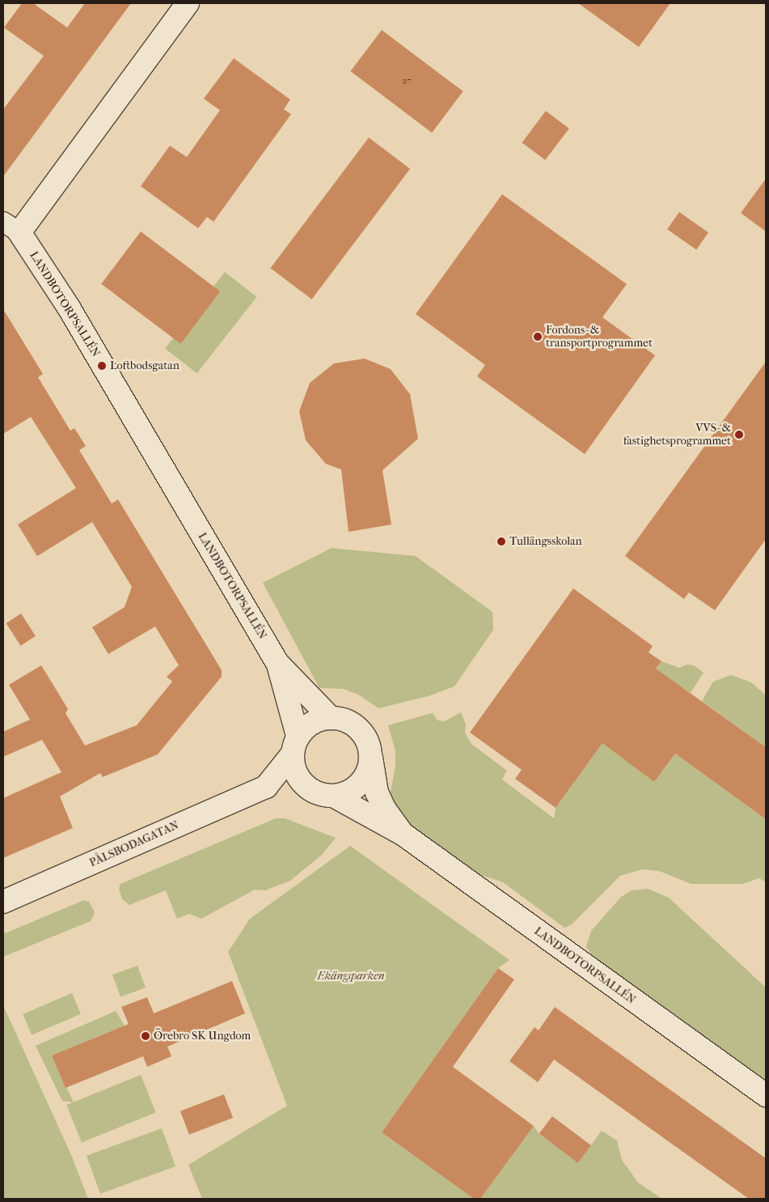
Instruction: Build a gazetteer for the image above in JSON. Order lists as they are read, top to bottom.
{
  "streets": {
    "street": ["LANDBOTORPSALLÉN", "PÅLSBODAGATAN"]
  },
  "crossings": [
    ["LANDBOTORPSALLÉN", "PÅLSBODAGATAN"]
  ],
  "parks": ["Ekängsparken"],
  "places": [
    "Fordons- & transportprogrammet",
    "Loftbodsgatan",
    "VVS- & fastighetsprogrammet",
    "Tullängsskolan",
    "Örebro SK Ungdom"
  ],
  "house_numbers": ["27"]
}
